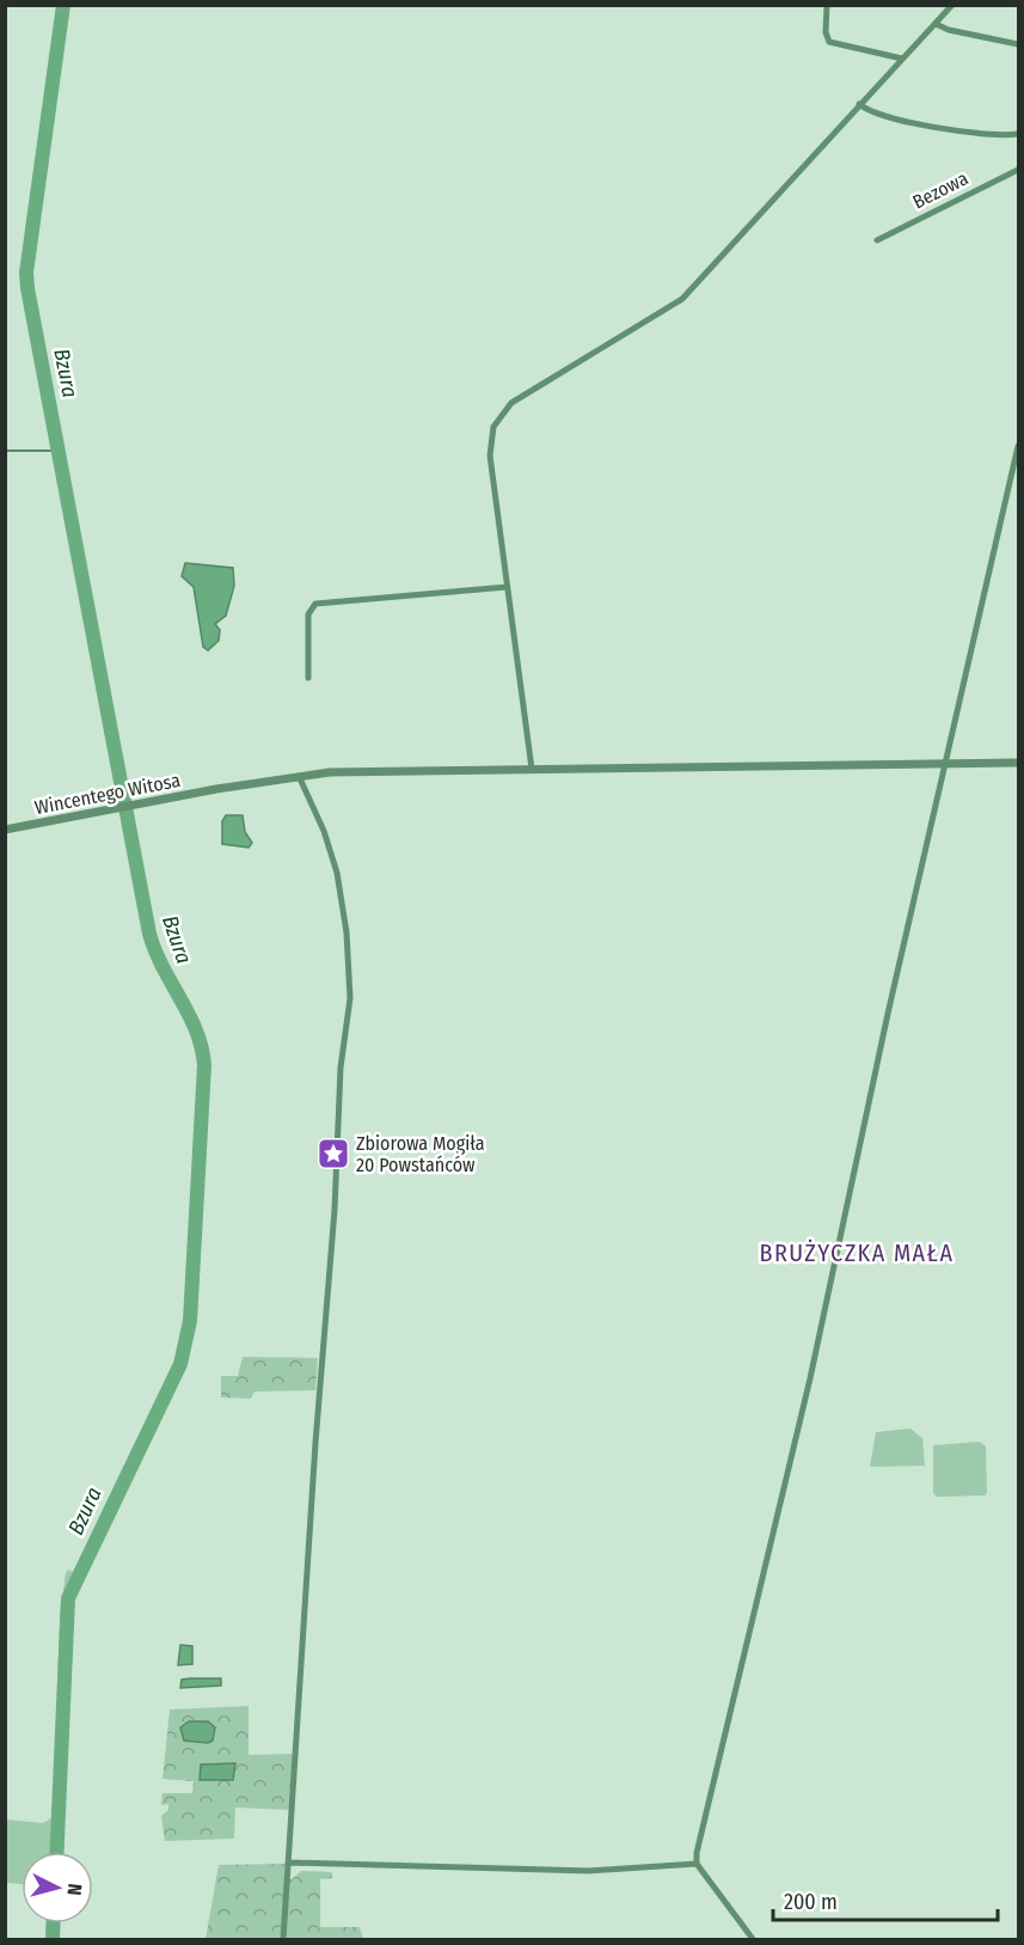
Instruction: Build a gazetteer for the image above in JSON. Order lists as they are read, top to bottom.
{
  "streets": {
    "street": ["Bezowa", "Wincentego Witosa"]
  },
  "districts": ["BRUŻYCZKA MAŁA"],
  "water": ["Bzura"],
  "places": {
    "place": ["Zbiorowa Mogiła 20 Powstańców"]
  },
  "scale_bar": "200 m",
  "north": "right"
}
